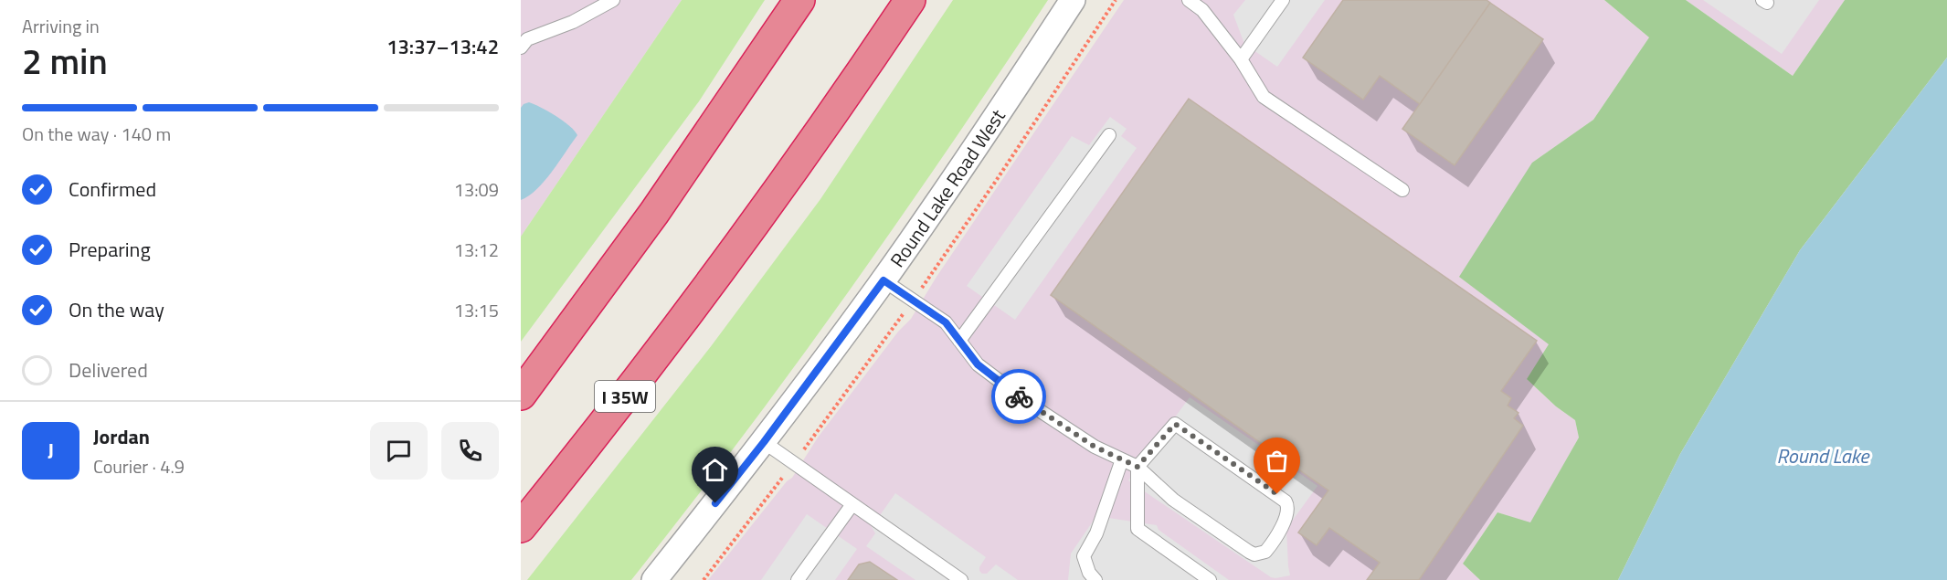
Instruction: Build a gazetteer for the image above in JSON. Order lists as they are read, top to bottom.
{
  "streets": {
    "highway": ["I 35W"],
    "street": ["Round Lake Road West"]
  },
  "water": ["Round Lake"],
  "page": {
    "heading": ["2 min", "Arriving in", "13:37–13:42"],
    "panel": ["Jordan", "Courier · 4.9"],
    "bar": "On the way · 140 m",
    "list": [
      ["Confirmed", "13:09"],
      ["Preparing", "13:12"],
      ["On the way", "13:15"],
      "Delivered"
    ],
    "round": "J"
  }
}
